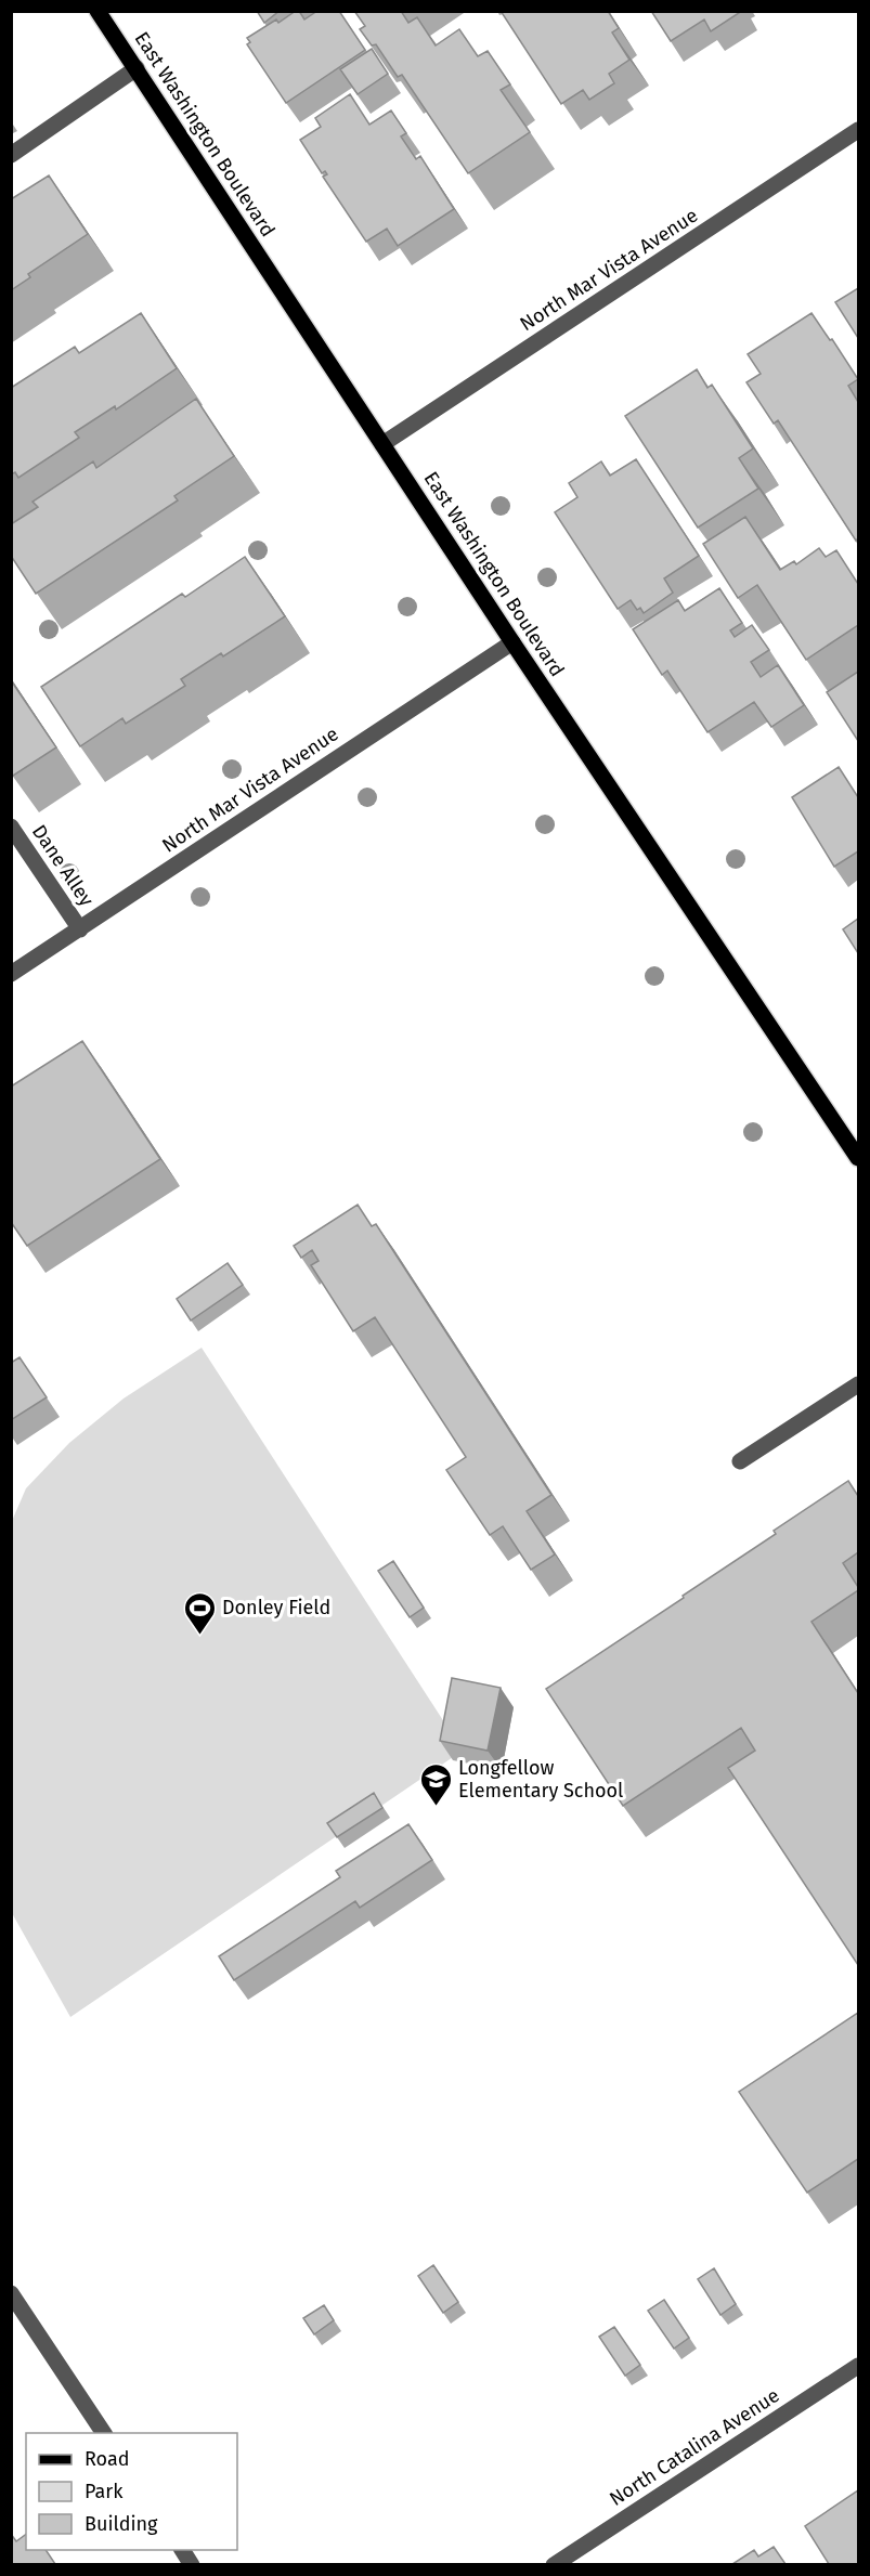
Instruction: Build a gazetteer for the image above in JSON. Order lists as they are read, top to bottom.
{
  "streets": {
    "main road": ["East Washington Boulevard"],
    "street": ["North Mar Vista Avenue", "Dane Alley", "North Catalina Avenue"]
  },
  "crossings": [
    ["East Washington Boulevard", "North Mar Vista Avenue"],
    ["North Mar Vista Avenue", "Dane Alley"]
  ],
  "places": {
    "sports": ["Donley Field"],
    "school or university": ["Longfellow Elementary School"]
  },
  "legend": ["Road", "Park", "Building"]
}
